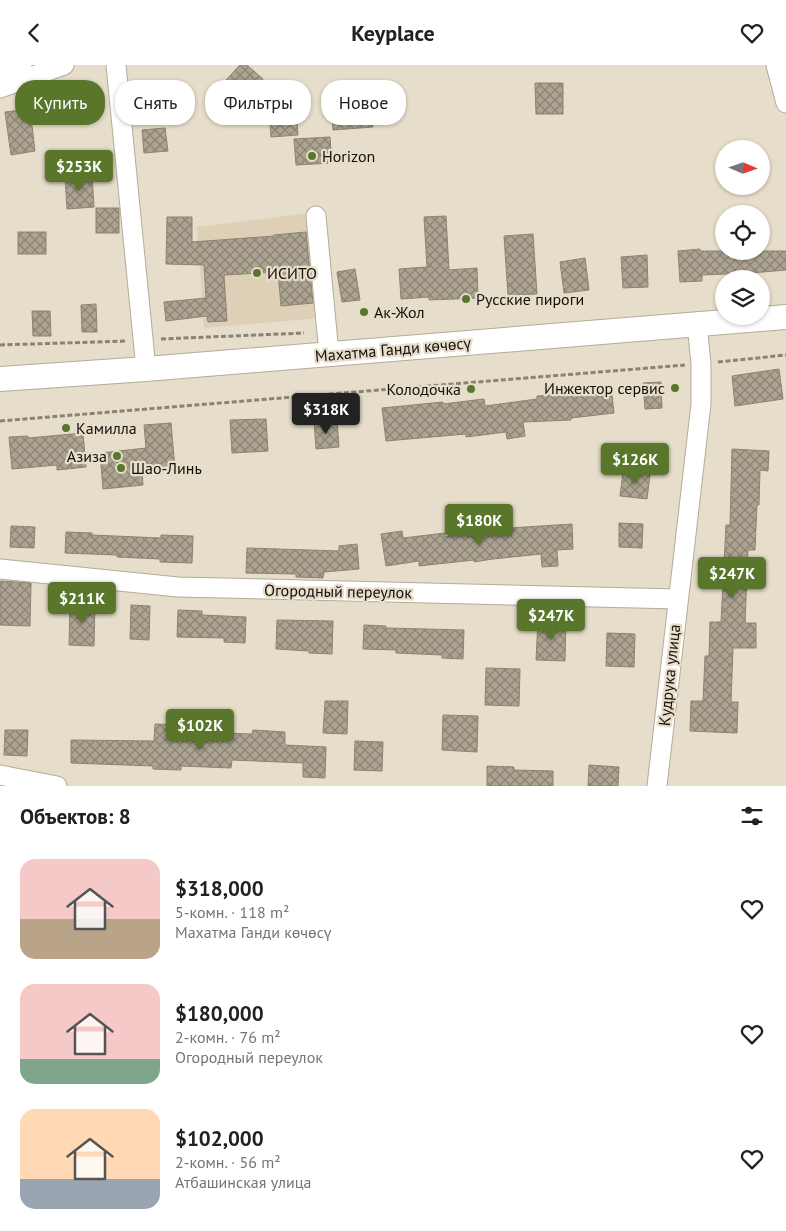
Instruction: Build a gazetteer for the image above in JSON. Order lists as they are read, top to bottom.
{
  "streets": {
    "main road": ["Махатма Ганди көчөсү"],
    "street": ["Огородный переулок", "Кудрука улица"]
  },
  "crossings": [
    ["Махатма Ганди көчөсү", "Кудрука улица"],
    ["Огородный переулок", "Кудрука улица"]
  ],
  "places": [
    "Horizon",
    "ИСИТО",
    "Русские пироги",
    "Ак-Жол",
    "Инжектор сервис",
    "Колодочка",
    "Камилла",
    "Азиза",
    "Шао-Линь"
  ],
  "north": "right",
  "page": {
    "header": "Keyplace",
    "chip": [
      "Купить",
      "Снять",
      "Фильтры",
      "Новое"
    ],
    "price": [
      "$253K",
      "$318K",
      "$126K",
      "$180K",
      "$247K",
      "$211K",
      "$247K",
      "$102K"
    ],
    "heading": "Объектов: 8",
    "list": [
      {
        "name": "$318,000",
        "note": "5-комн. · 118 m² · Махатма Ганди көчөсү"
      },
      {
        "name": "$180,000",
        "note": "2-комн. · 76 m² · Огородный переулок"
      },
      {
        "name": "$102,000",
        "note": "2-комн. · 56 m² · Атбашинская улица"
      }
    ]
  }
}
